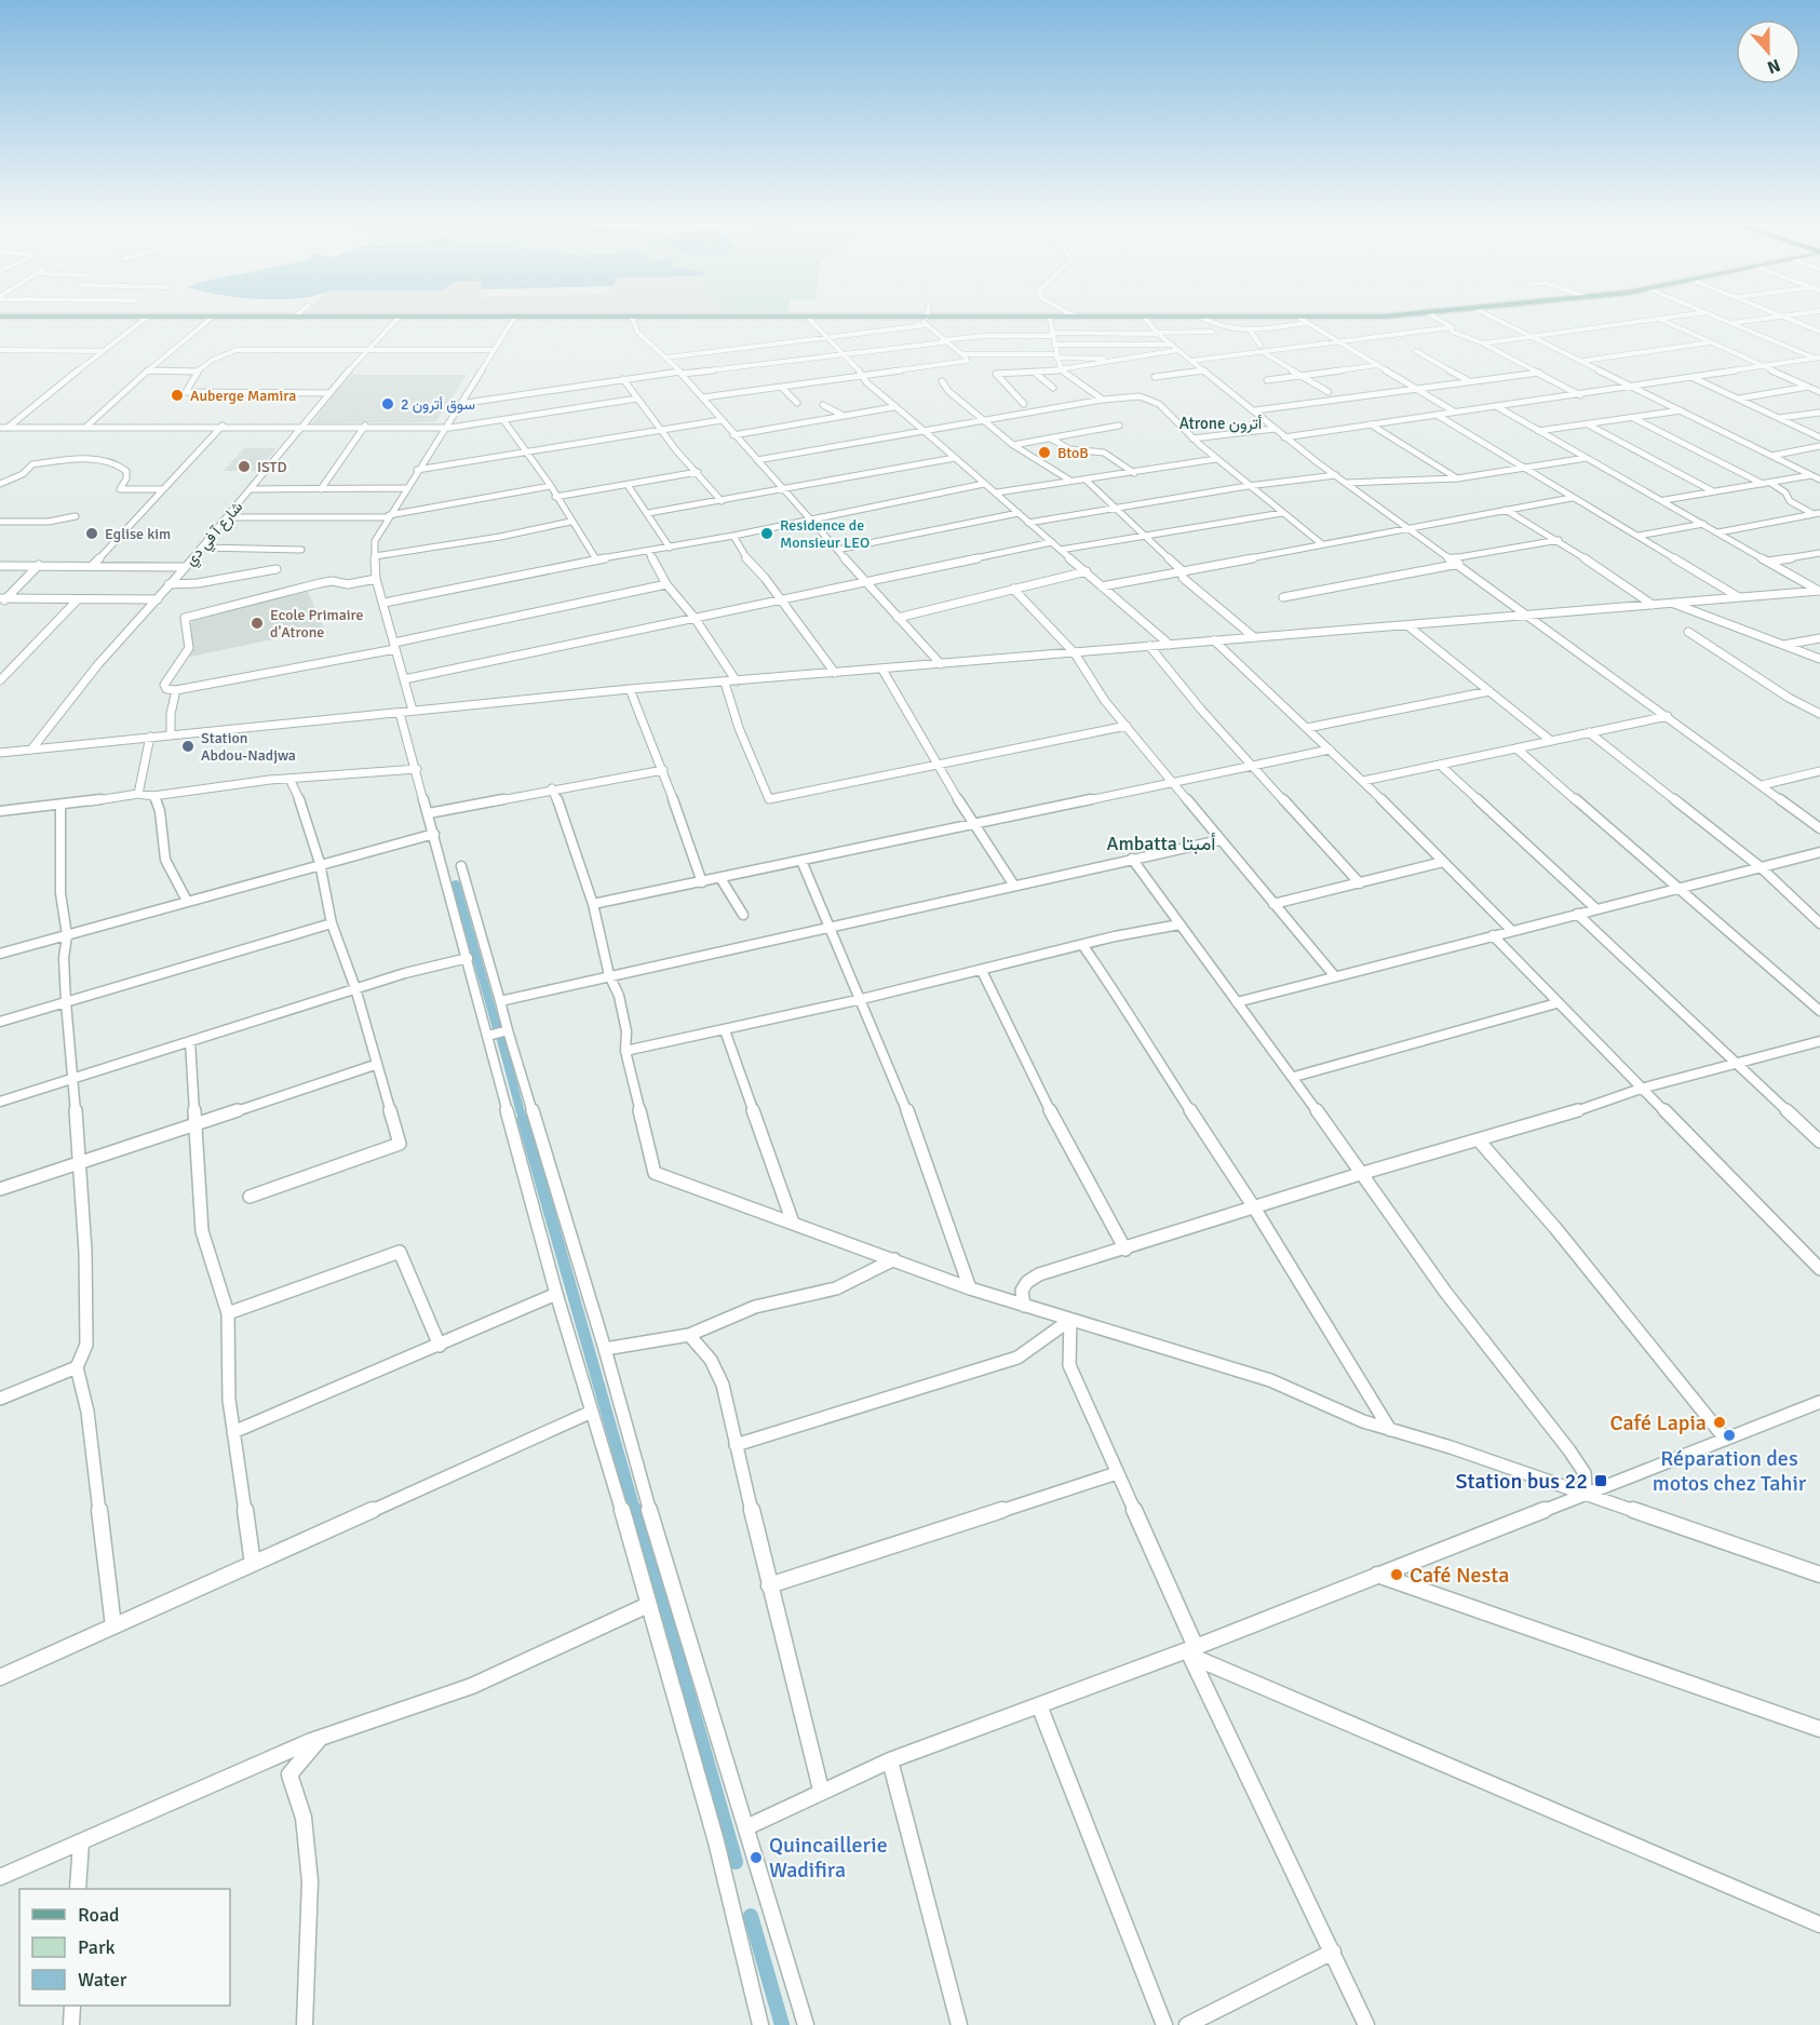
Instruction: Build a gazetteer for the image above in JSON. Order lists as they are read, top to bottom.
{
  "streets": {
    "street": ["شارع آ في دي"]
  },
  "districts": ["Atrone أترون", "Ambatta أمبتا"],
  "places": {
    "other": [
      "Auberge Mamira",
      "سوق أترون 2",
      "BtoB",
      "ISTD",
      "Eglise kim",
      "Residence de Monsieur LEO",
      "Ecole Primaire d'Atrone",
      "Station Abdou-Nadjwa",
      "Café Lapia",
      "Réparation des motos chez Tahir",
      "Café Nesta",
      "Quincaillerie Wadifira"
    ],
    "transit": ["Station bus 22"]
  },
  "legend": ["Road", "Park", "Water"],
  "north": "bottom"
}
